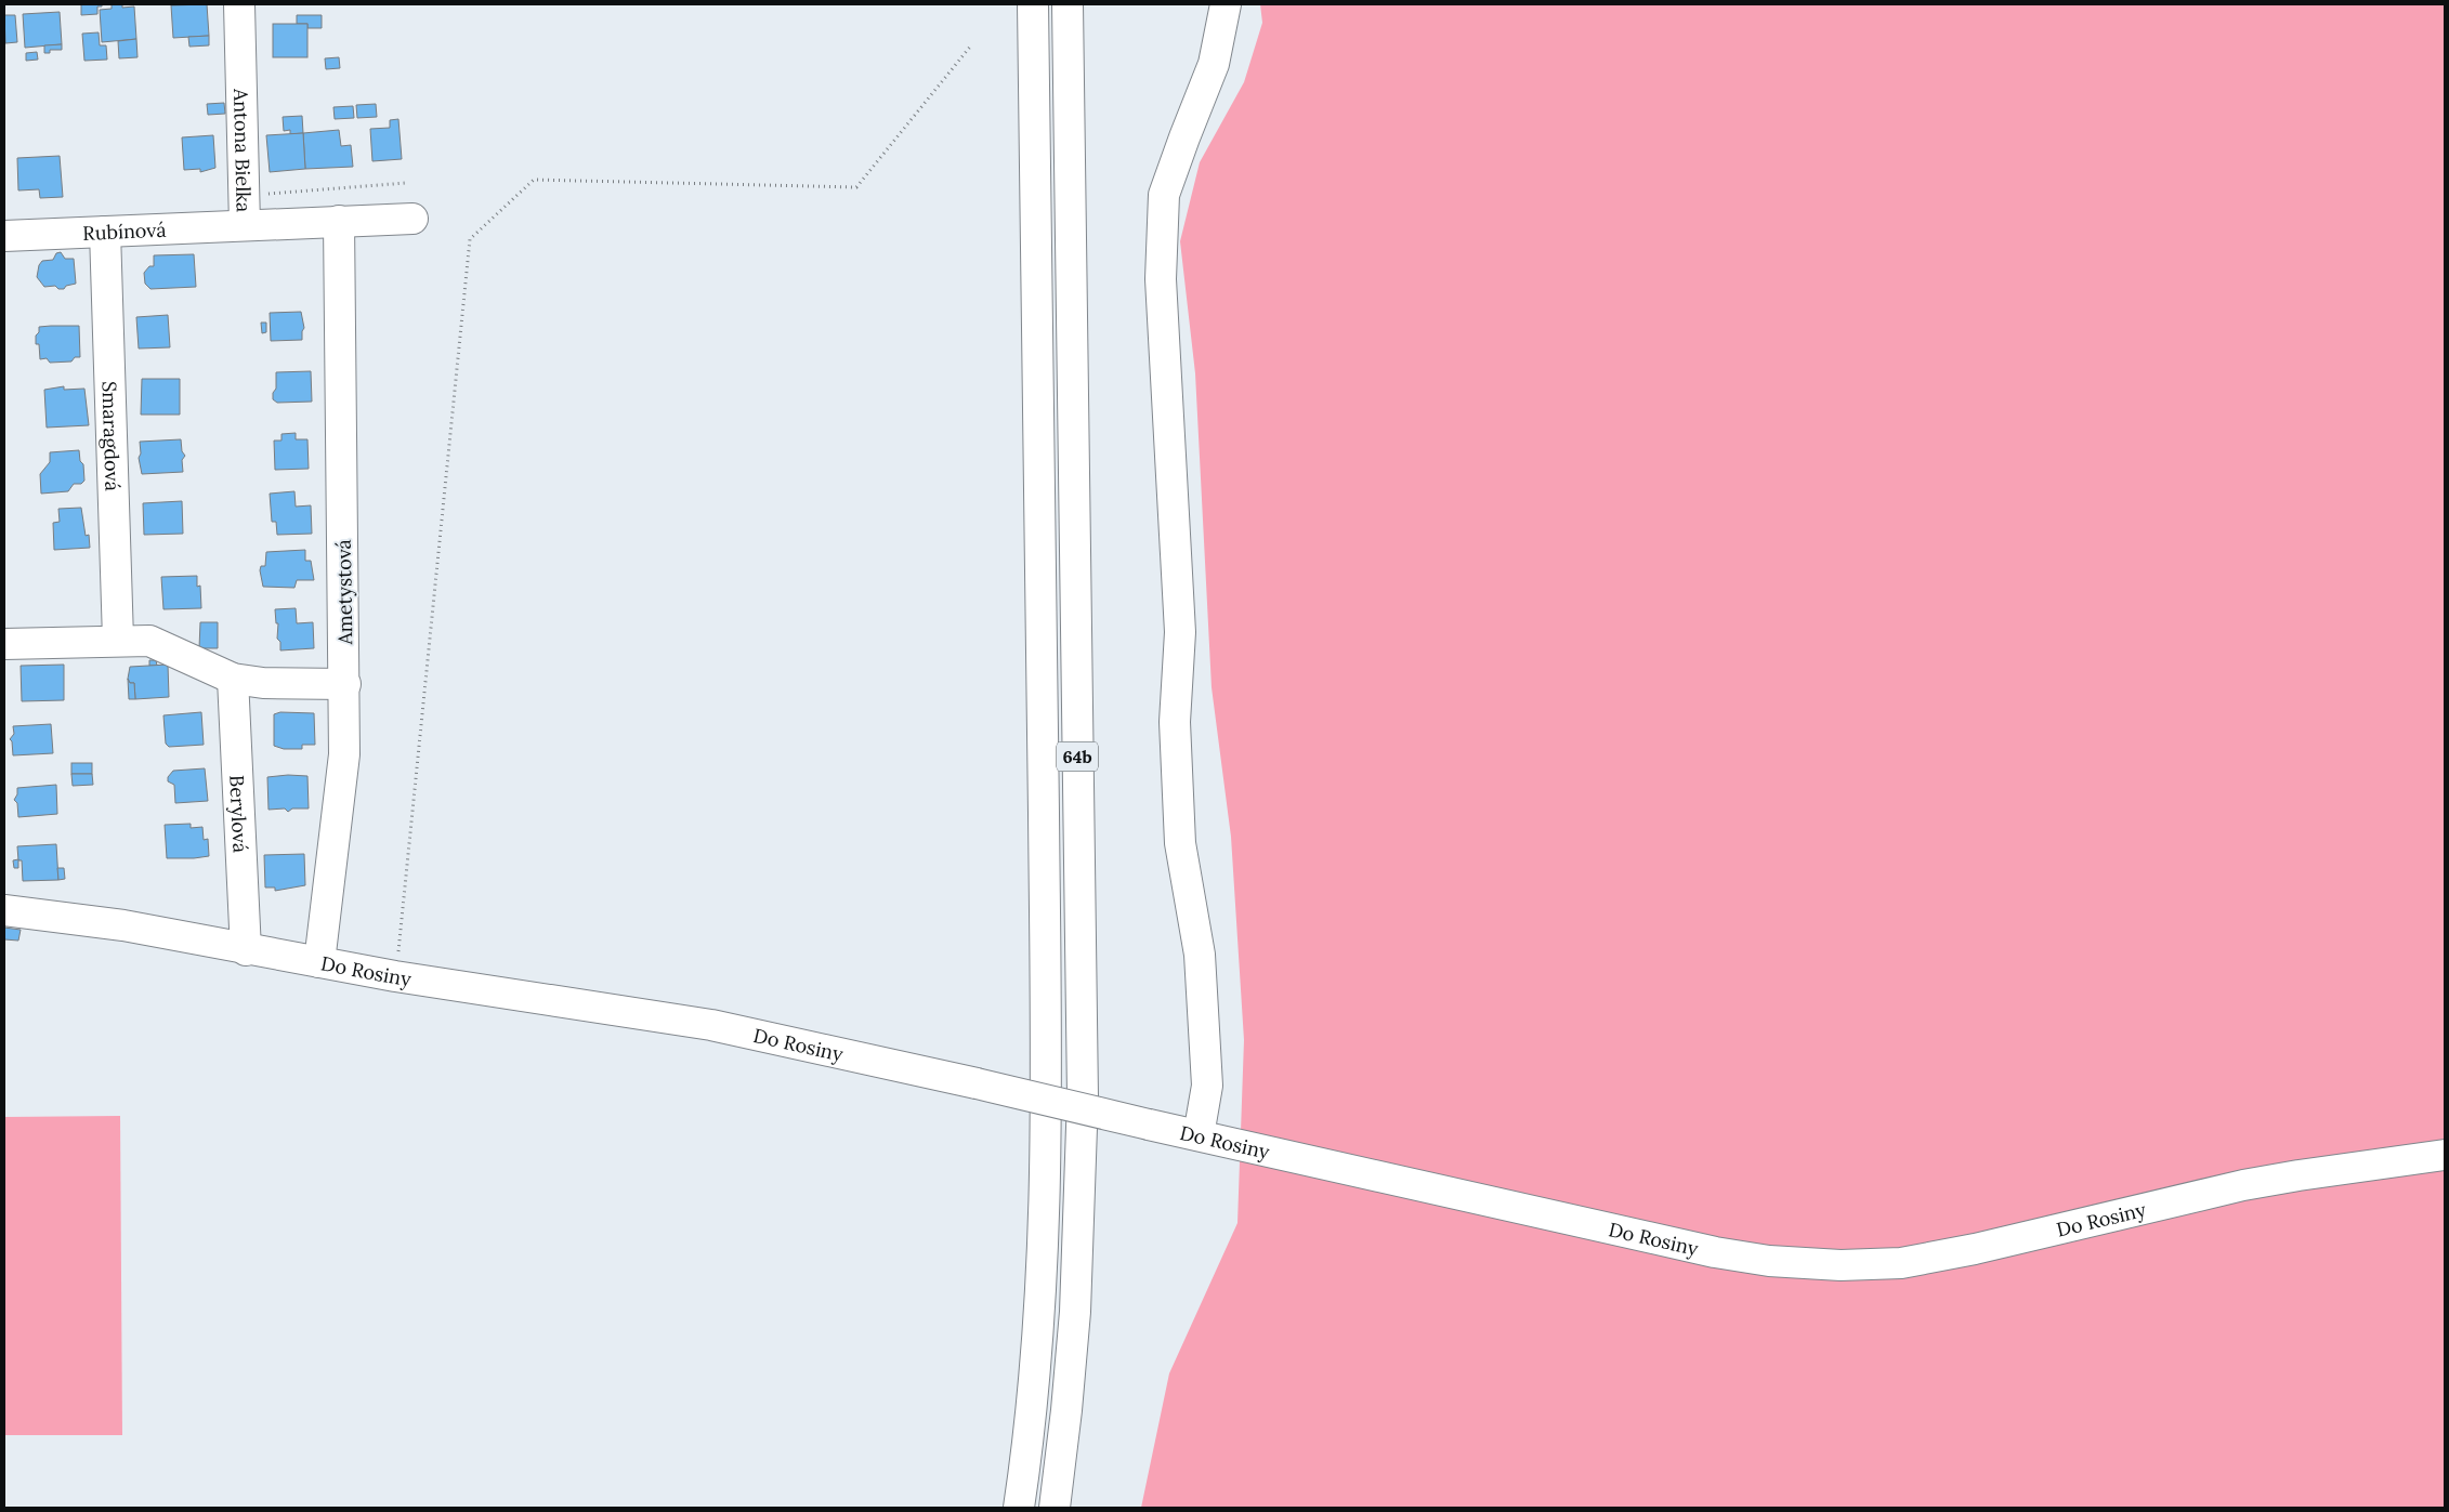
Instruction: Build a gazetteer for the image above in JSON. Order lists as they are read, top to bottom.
{
  "streets": {
    "main road": [
      "Antona Bielka",
      "Rubínová",
      "Smaragdová",
      "Ametystová",
      "64b",
      "Berylová",
      "Do Rosiny"
    ]
  },
  "crossings": [
    ["Antona Bielka", "Rubínová"],
    ["Antona Bielka", "Ametystová"],
    ["Rubínová", "Smaragdová"],
    ["Ametystová", "Do Rosiny"],
    ["Berylová", "Do Rosiny"]
  ]
}
